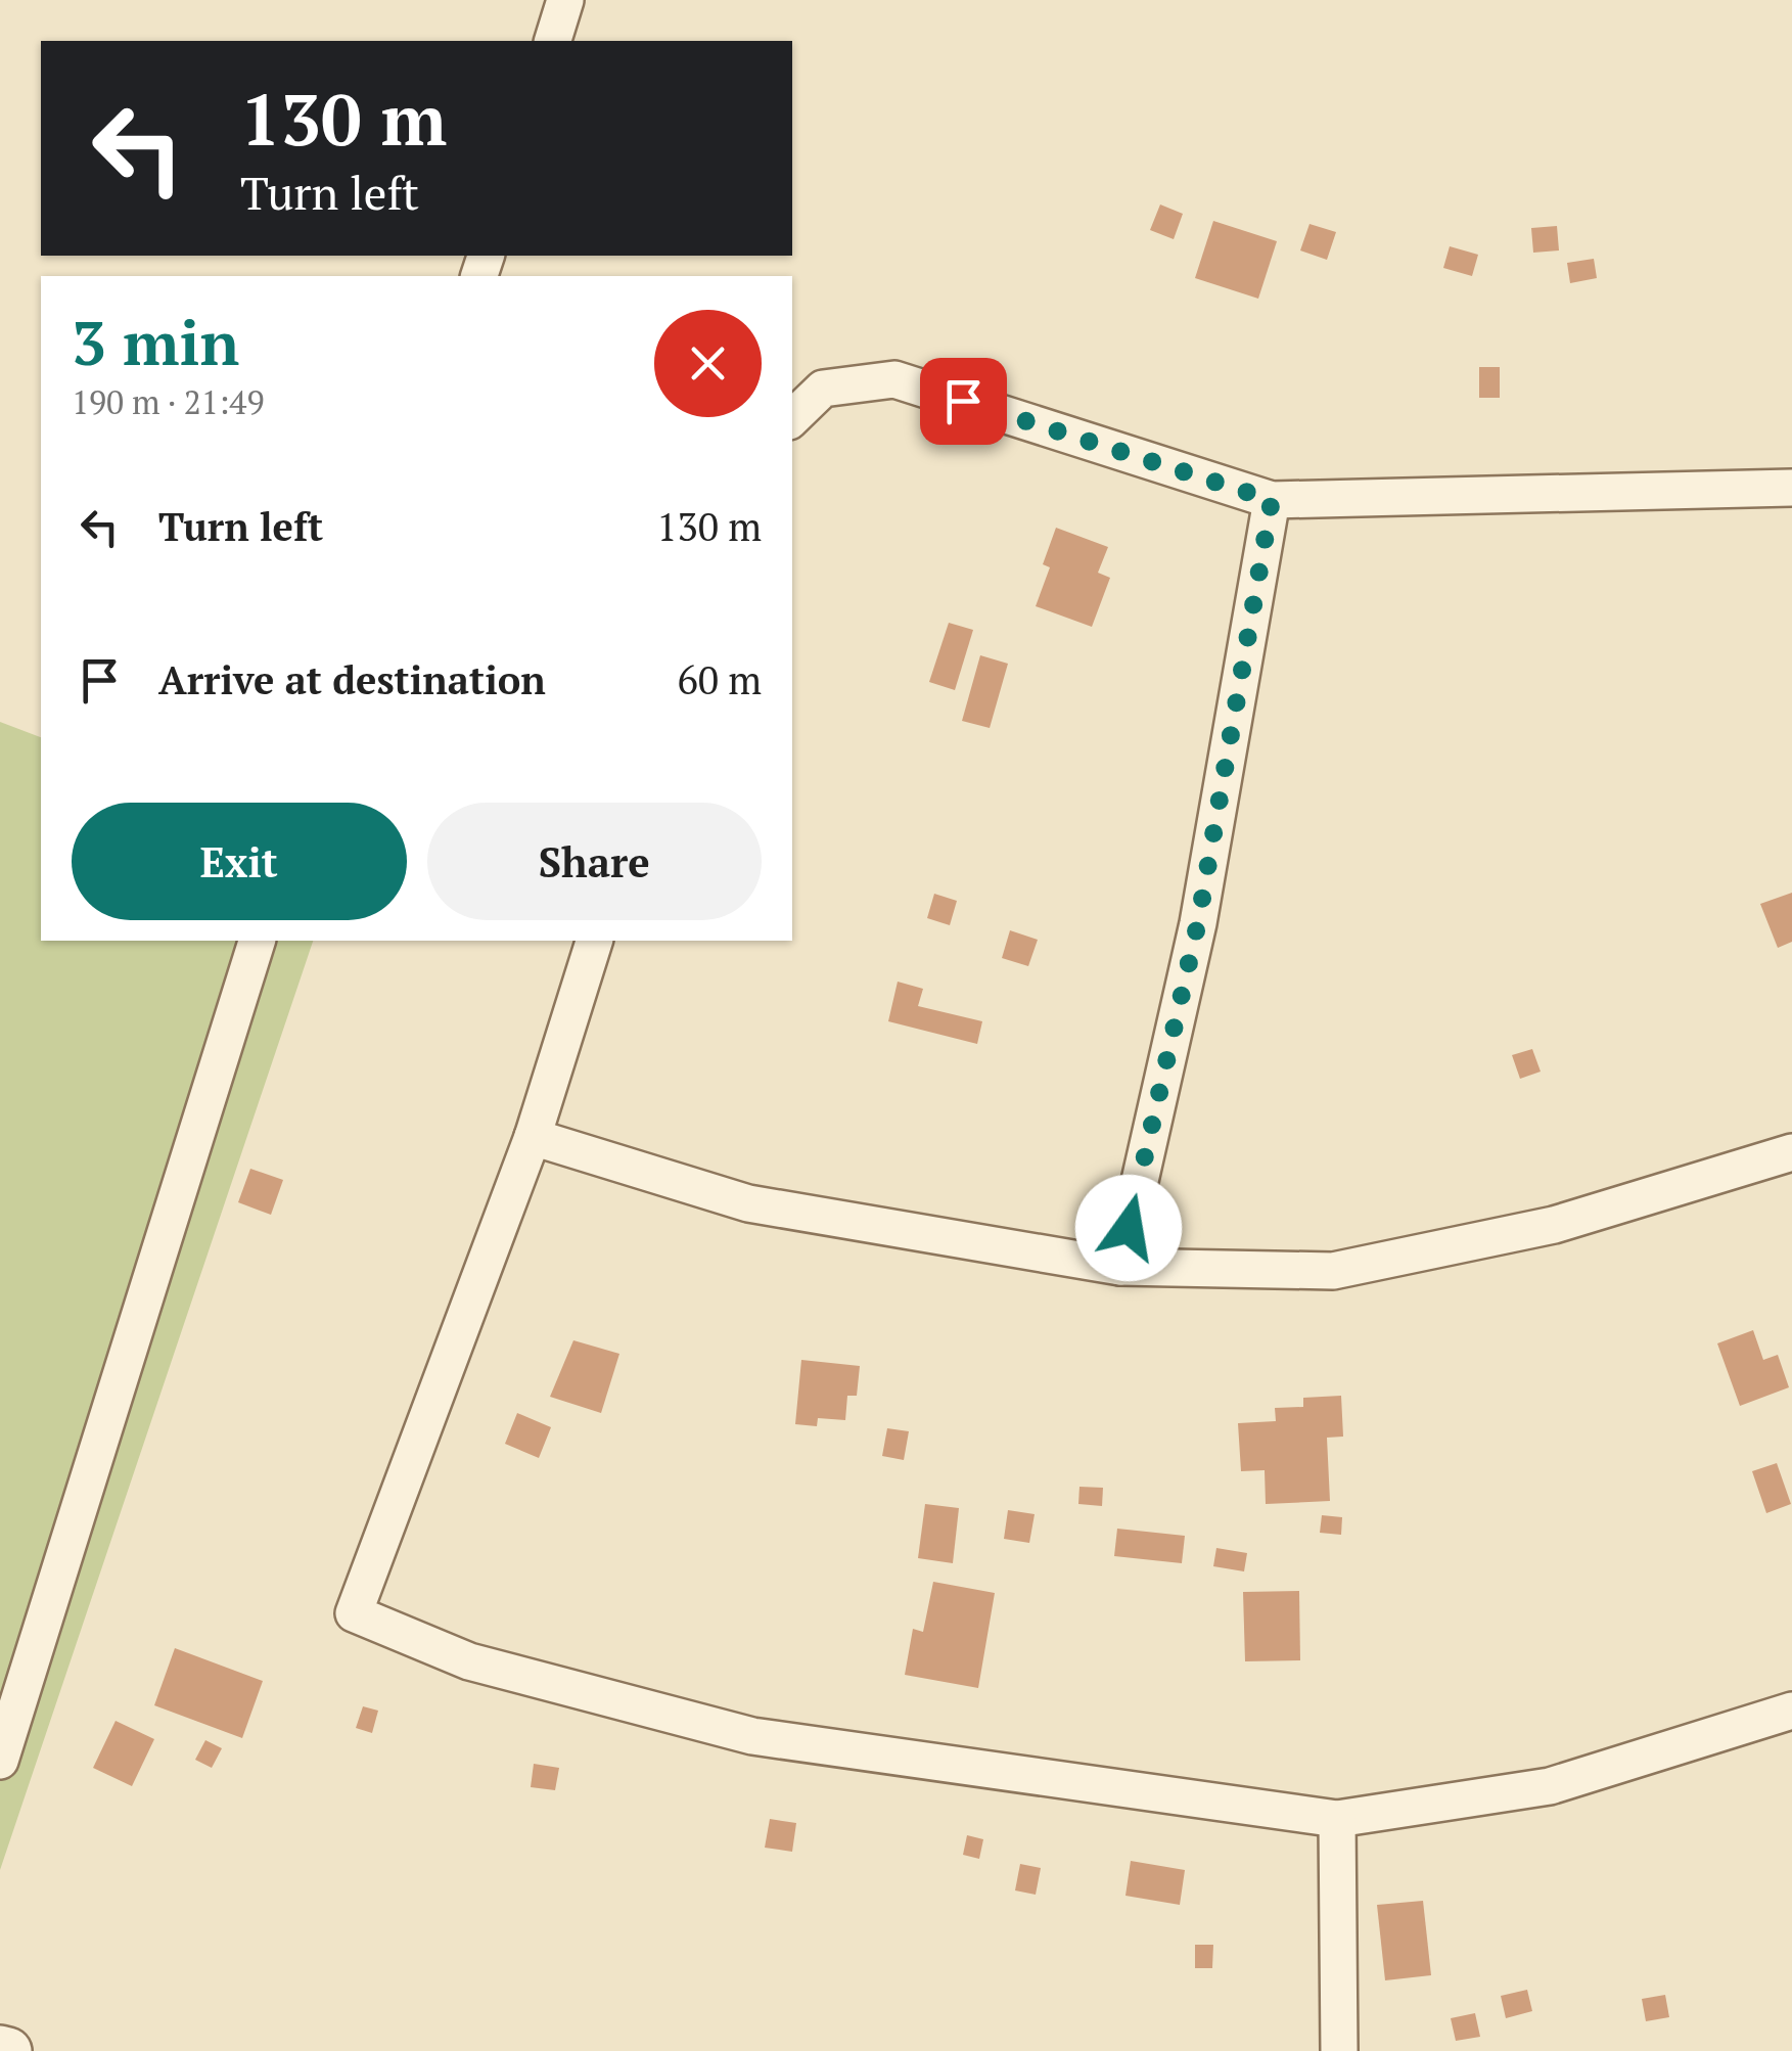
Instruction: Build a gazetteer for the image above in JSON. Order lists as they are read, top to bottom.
{
  "page": {
    "turn": ["130 m", "Turn left"],
    "heading": ["3 min", "190 m · 21:49"],
    "list": [
      {
        "name": "Turn left",
        "value": "130 m"
      },
      {
        "name": "Arrive at destination",
        "value": "60 m"
      }
    ],
    "buttons": ["Exit", "Share"]
  }
}
